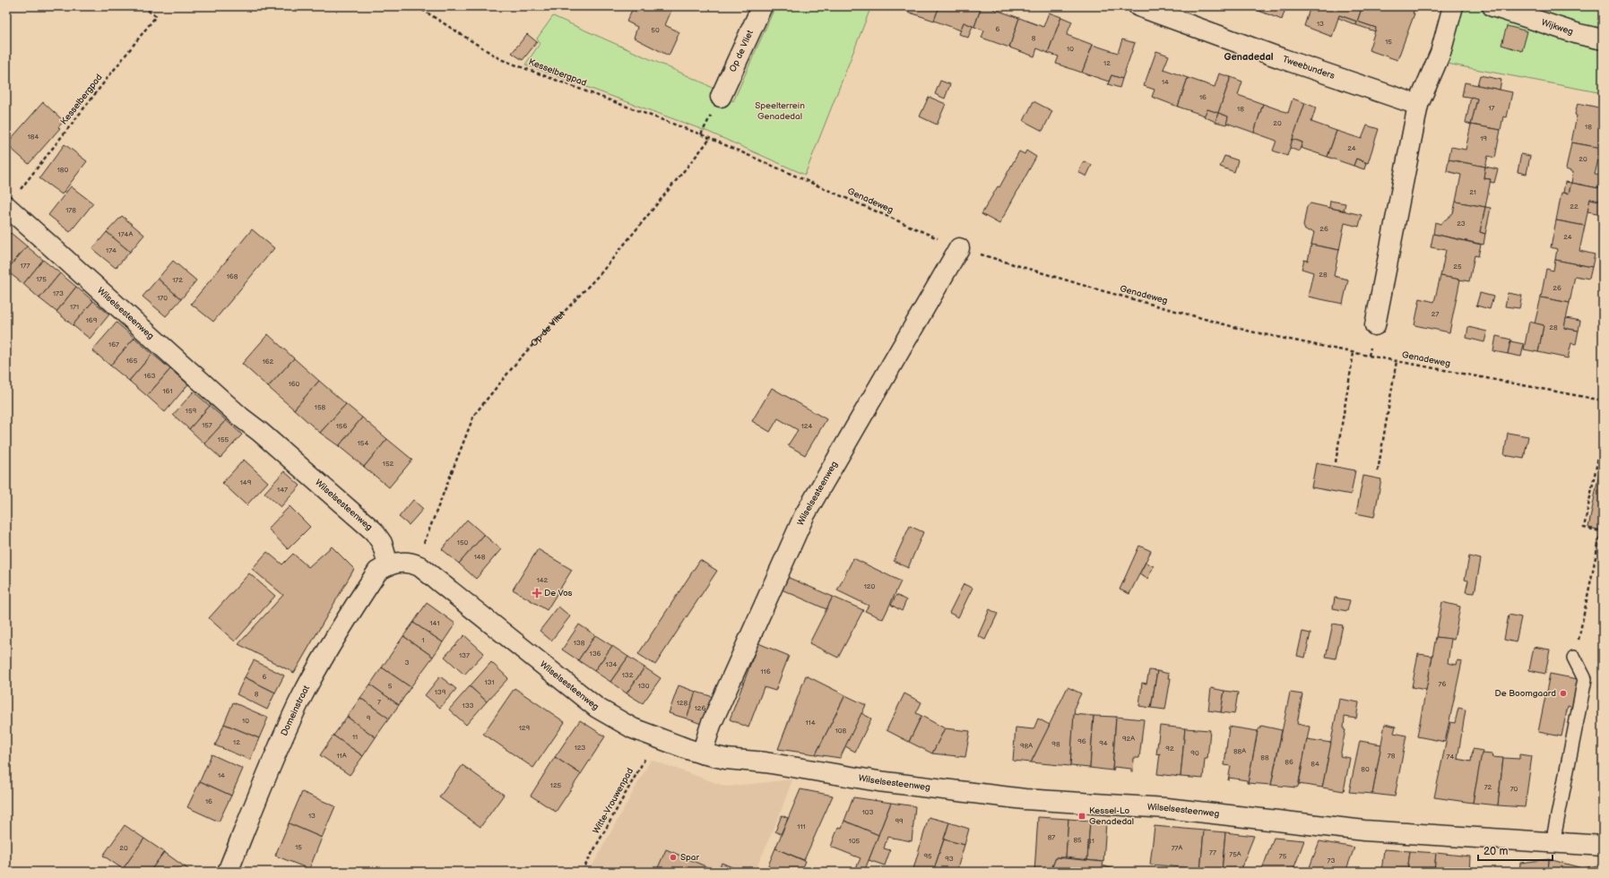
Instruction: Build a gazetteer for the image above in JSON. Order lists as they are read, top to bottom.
{
  "streets": {
    "street": [
      "Wijkweg",
      "Op de Vliet",
      "Tweebunders",
      "Wilselsesteenweg",
      "Domeinstraat"
    ],
    "path": ["Kesselbergpad", "Genadeweg", "Witte-Vrouwenpad"]
  },
  "crossings": [
    ["Op de Vliet", "Genadeweg"],
    ["Kesselbergpad", "Genadeweg"],
    ["Kesselbergpad", "Wilselsesteenweg"],
    ["Genadeweg", "Wilselsesteenweg"],
    ["Wilselsesteenweg", "Domeinstraat"],
    ["Wilselsesteenweg", "Witte-Vrouwenpad"]
  ],
  "districts": ["Genadedal"],
  "parks": ["Speelterrein Genadedal"],
  "places": {
    "health": ["De Vos"],
    "other": ["De Boomgaard", "Spar"],
    "transit": ["Kessel-Lo Genadedal"]
  },
  "house_numbers": [
    "13",
    "6",
    "50",
    "8",
    "15",
    "10",
    "12",
    "14",
    "16",
    "17",
    "18",
    "20",
    "18",
    "184",
    "19",
    "24",
    "20",
    "180",
    "21",
    "22",
    "178",
    "23",
    "26",
    "174A",
    "24",
    "174",
    "177",
    "25",
    "28",
    "168",
    "175",
    "172",
    "26",
    "173",
    "170",
    "171",
    "27",
    "169",
    "28",
    "167",
    "165",
    "162",
    "163",
    "160",
    "161",
    "158",
    "159",
    "157",
    "156",
    "124",
    "155",
    "154",
    "152",
    "149",
    "147",
    "150",
    "148",
    "142",
    "120",
    "141",
    "1",
    "138",
    "136",
    "137",
    "3",
    "134",
    "116",
    "132",
    "6",
    "131",
    "76",
    "5",
    "130",
    "139",
    "8",
    "7",
    "128",
    "133",
    "126",
    "9",
    "10",
    "114",
    "129",
    "108",
    "11",
    "92A",
    "96",
    "12",
    "94",
    "98",
    "98A",
    "123",
    "92",
    "88A",
    "90",
    "11A",
    "78",
    "74",
    "88",
    "86",
    "84",
    "80",
    "14",
    "125",
    "72",
    "70",
    "16",
    "103",
    "13",
    "99",
    "111",
    "87",
    "85",
    "105",
    "81",
    "15",
    "20",
    "77A",
    "77",
    "75A",
    "95",
    "75",
    "93",
    "73"
  ],
  "scale_bar": "20 m"
}
